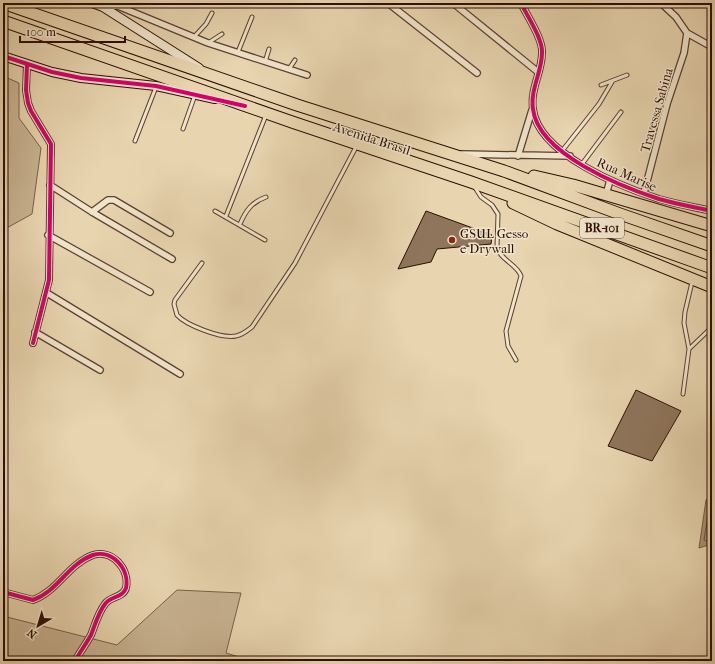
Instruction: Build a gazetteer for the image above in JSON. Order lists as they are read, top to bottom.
{
  "streets": {
    "highway": ["Avenida Brasil", "BR-101"],
    "street": ["Travessa Sabina", "Rua Marise"]
  },
  "crossings": [
    ["Travessa Sabina", "Rua Marise"]
  ],
  "places": ["GSUL Gesso e Drywall"],
  "scale_bar": "100 m",
  "north": "bottom left"
}
